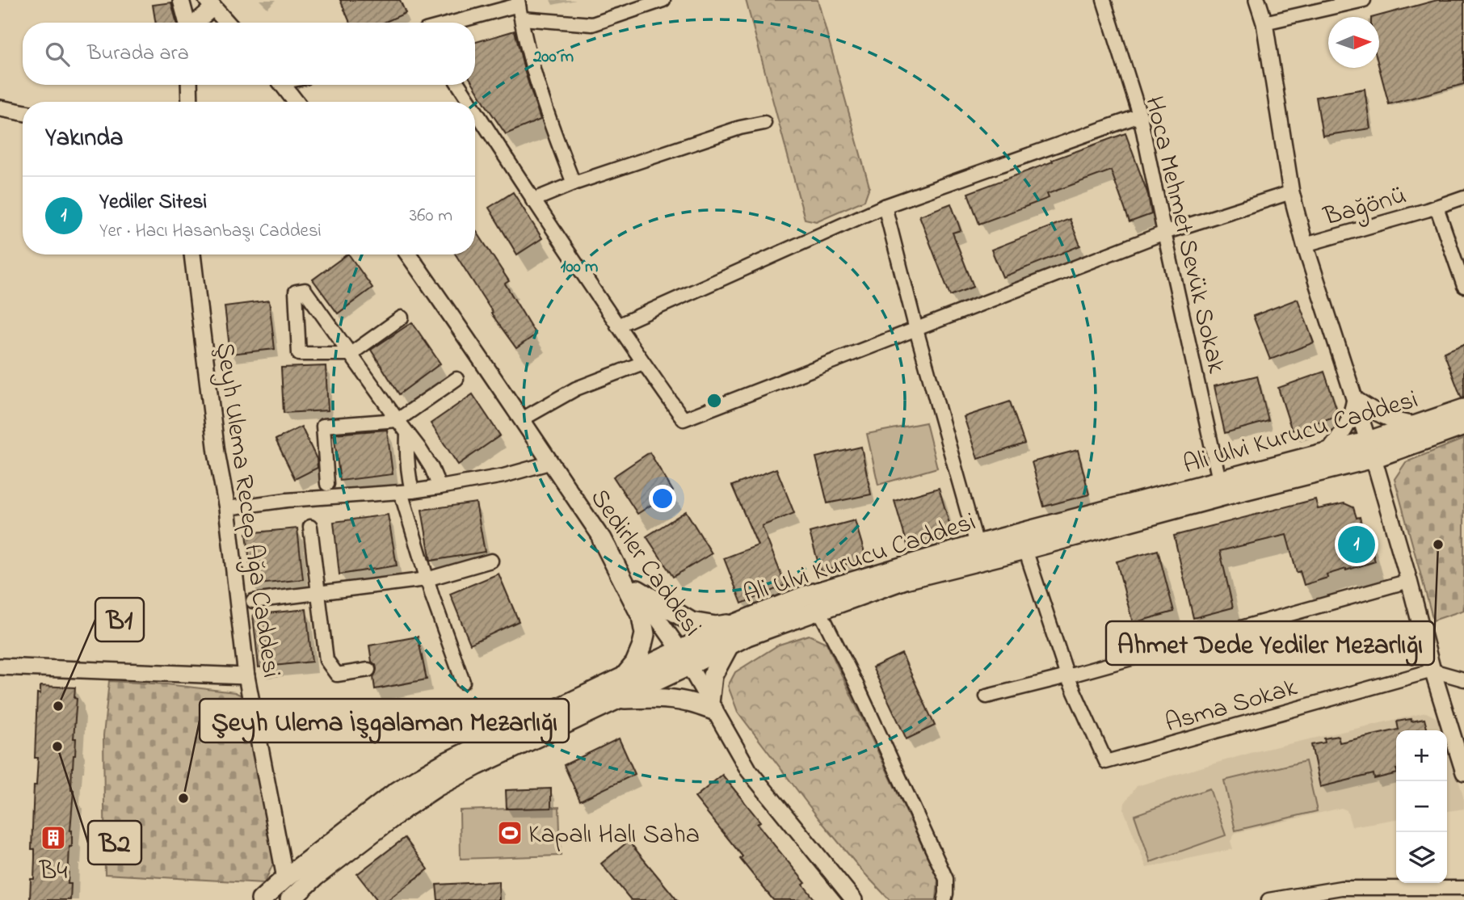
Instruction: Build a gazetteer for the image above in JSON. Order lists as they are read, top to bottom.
{
  "streets": {
    "main road": ["Ali Ulvi Kurucu Caddesi"],
    "street": [
      "Bağönü",
      "Hoca Mehmet Sevük Sokak",
      "Şeyh Ulema Recep Ağa Caddesi",
      "Sedirler Caddesi",
      "Asma Sokak"
    ]
  },
  "crossings": [
    ["Hoca Mehmet Sevük Sokak", "Ali Ulvi Kurucu Caddesi"],
    ["Ali Ulvi Kurucu Caddesi", "Şeyh Ulema Recep Ağa Caddesi"],
    ["Ali Ulvi Kurucu Caddesi", "Sedirler Caddesi"]
  ],
  "places": {
    "other": [
      "Ahmet Dede Yediler Mezarlığı",
      "B1",
      "B2",
      "Şeyh Ulema İşgalaman Mezarlığı"
    ],
    "sports": ["Kapalı Halı Saha"],
    "building": ["B4"]
  },
  "north": "right",
  "page": {
    "search": "Burada ara",
    "heading": "Yakında",
    "list": [
      {
        "mark": "1",
        "name": "Yediler Sitesi",
        "note": "Yer · Hacı Hasanbaşı Caddesi",
        "value": "360 m"
      }
    ],
    "pins": "1",
    "map_buttons": ["+", "−"]
  },
  "rings": ["200 m", "100 m"]
}
